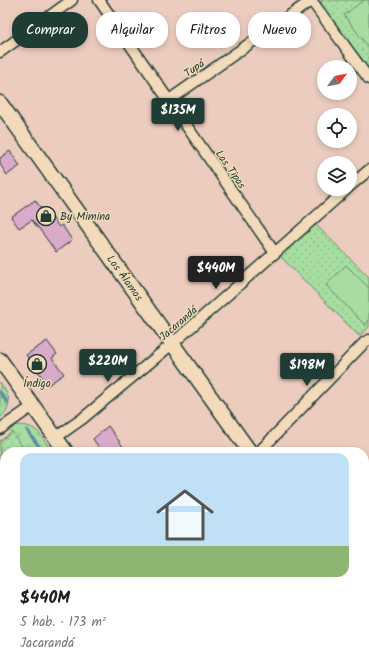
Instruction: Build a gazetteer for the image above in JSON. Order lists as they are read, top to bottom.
{
  "streets": {
    "street": [
      "Tupá",
      "Las Tipas",
      "Los Álamos",
      "Jacarandá"
    ]
  },
  "crossings": [
    ["Tupá", "Las Tipas"],
    ["Las Tipas", "Jacarandá"],
    ["Los Álamos", "Jacarandá"]
  ],
  "places": {
    "shop": ["By Mimina", "Índigo"]
  },
  "north": "top right",
  "page": {
    "chip": [
      "Comprar",
      "Alquilar",
      "Filtros",
      "Nuevo"
    ],
    "price": [
      "$135M",
      "$440M",
      "$220M",
      "$198M"
    ],
    "list": [
      {
        "name": "$440M",
        "note": "5 hab. · 173 m² · Jacarandá"
      }
    ]
  }
}
